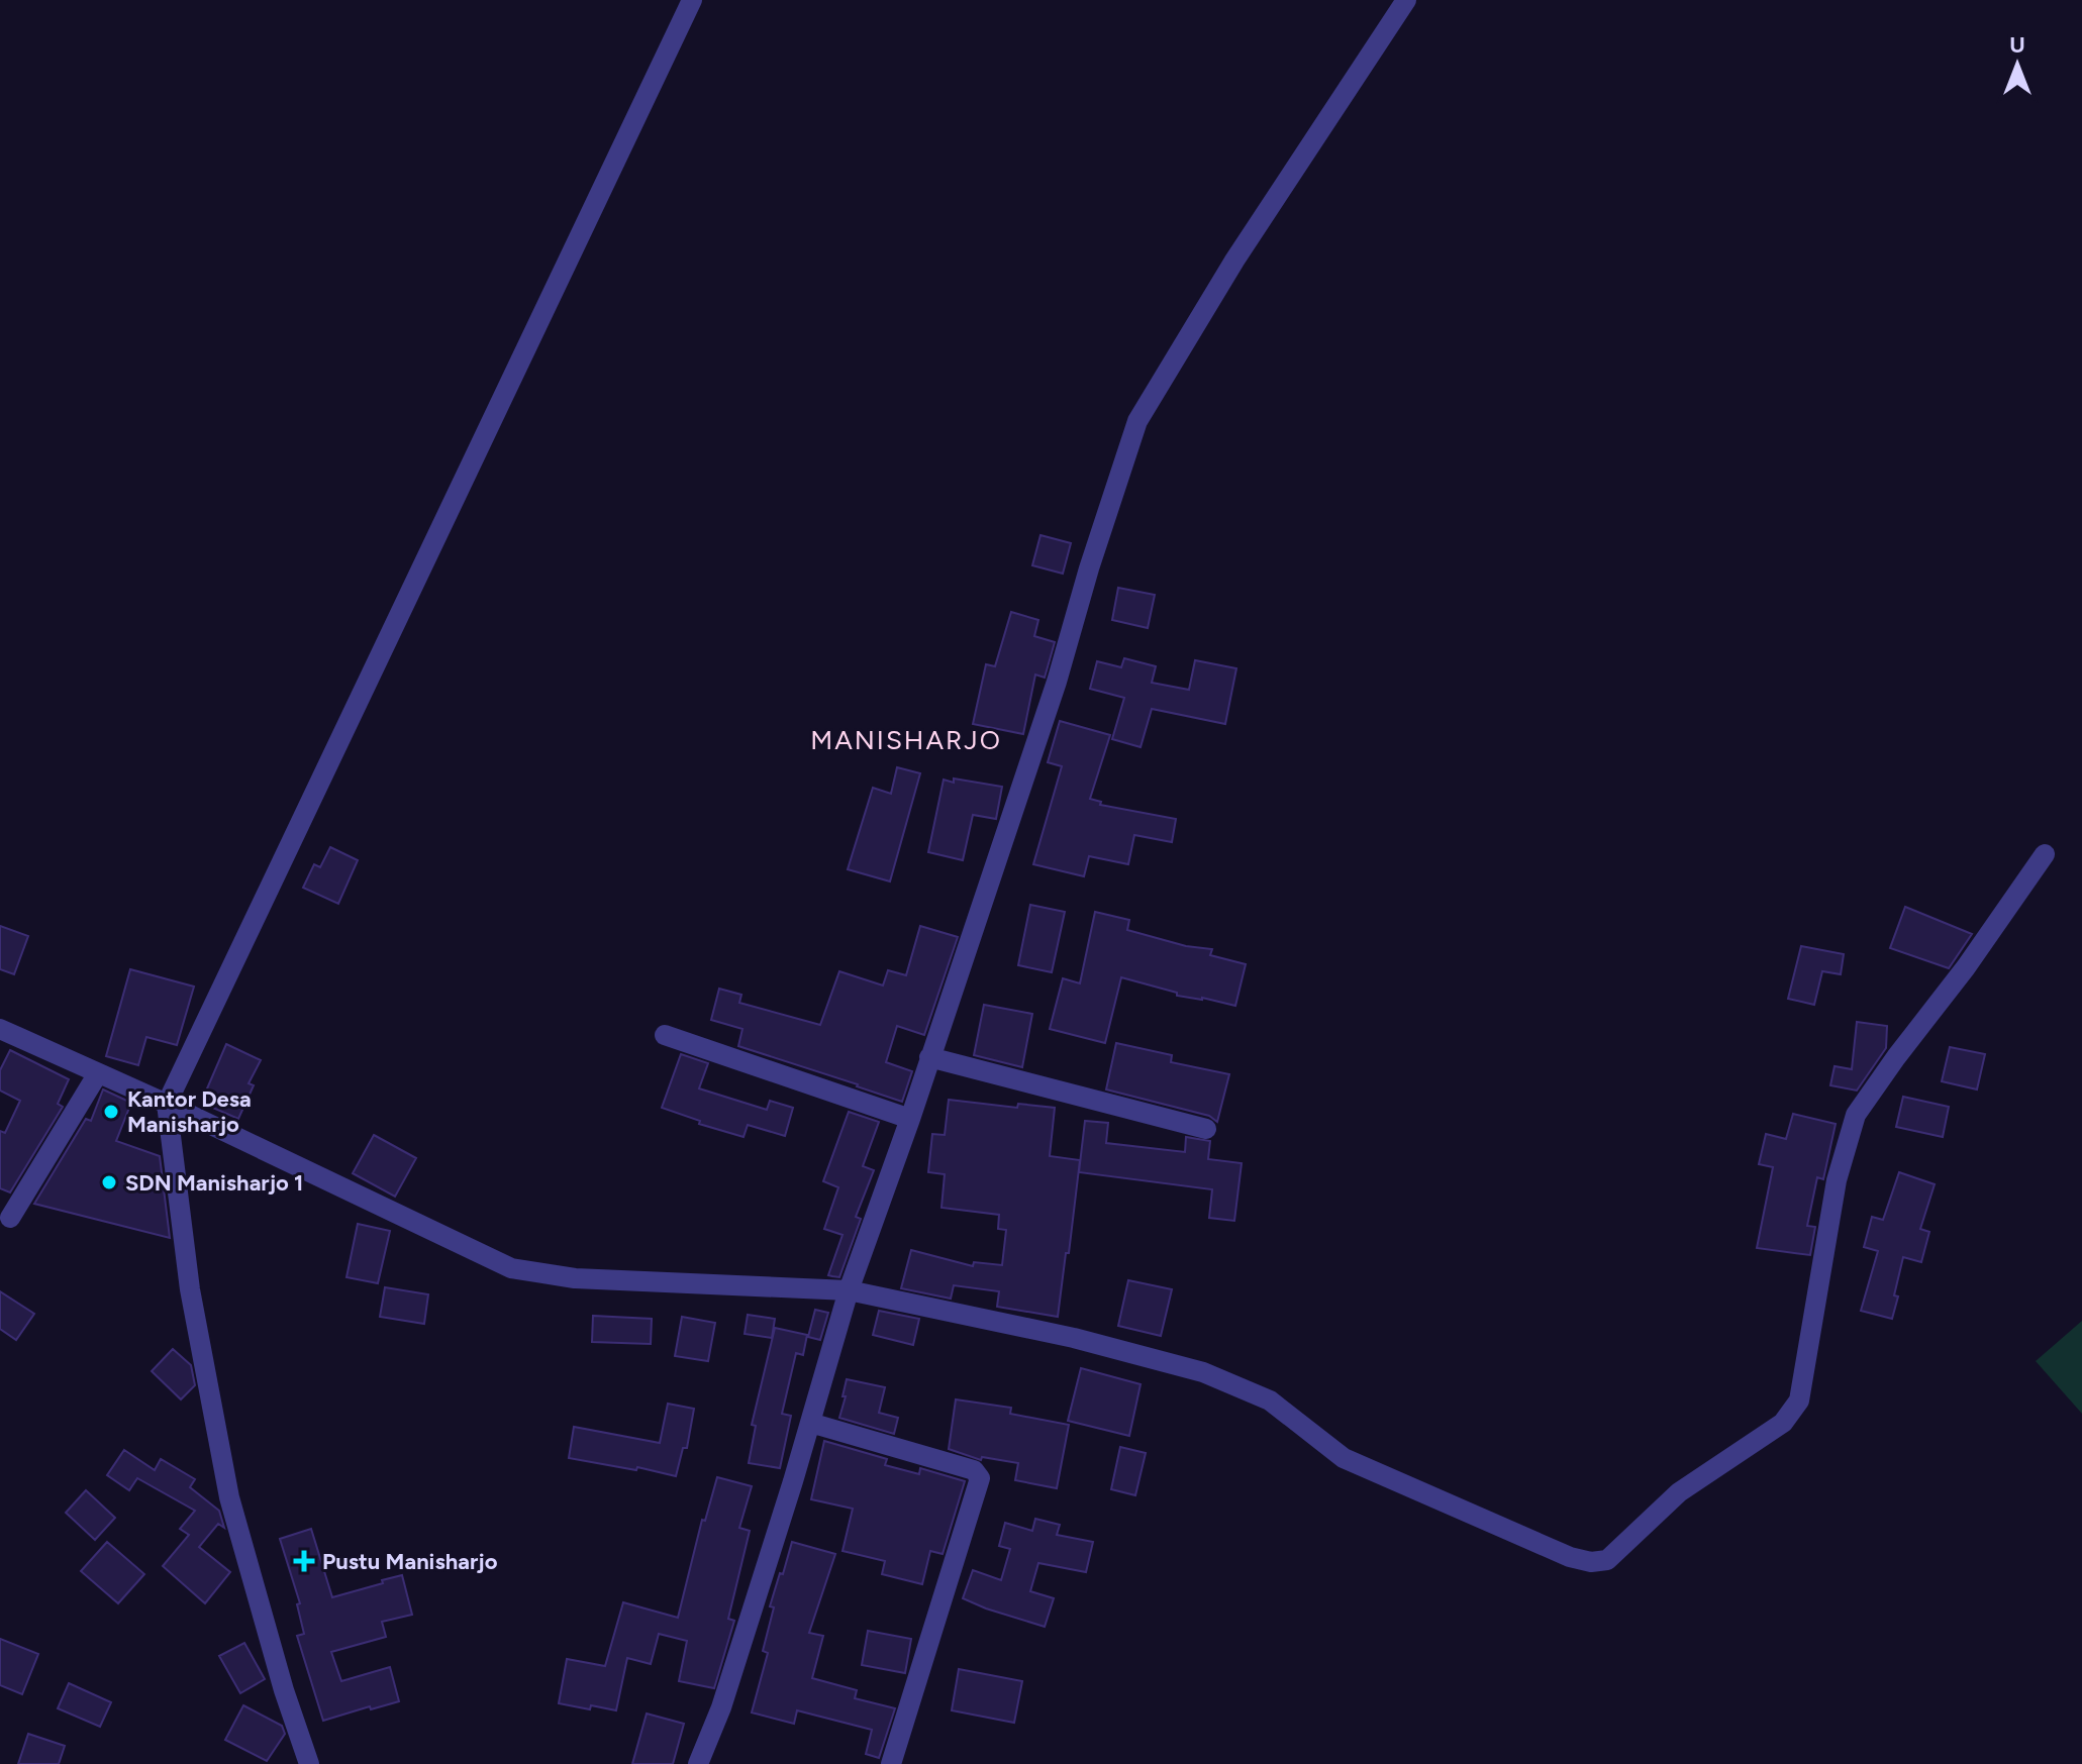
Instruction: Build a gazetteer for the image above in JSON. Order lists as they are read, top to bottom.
{
  "districts": ["MANISHARJO"],
  "places": {
    "other": ["Kantor Desa Manisharjo", "SDN Manisharjo 1"],
    "health": ["Pustu Manisharjo"]
  },
  "north": "top"
}
